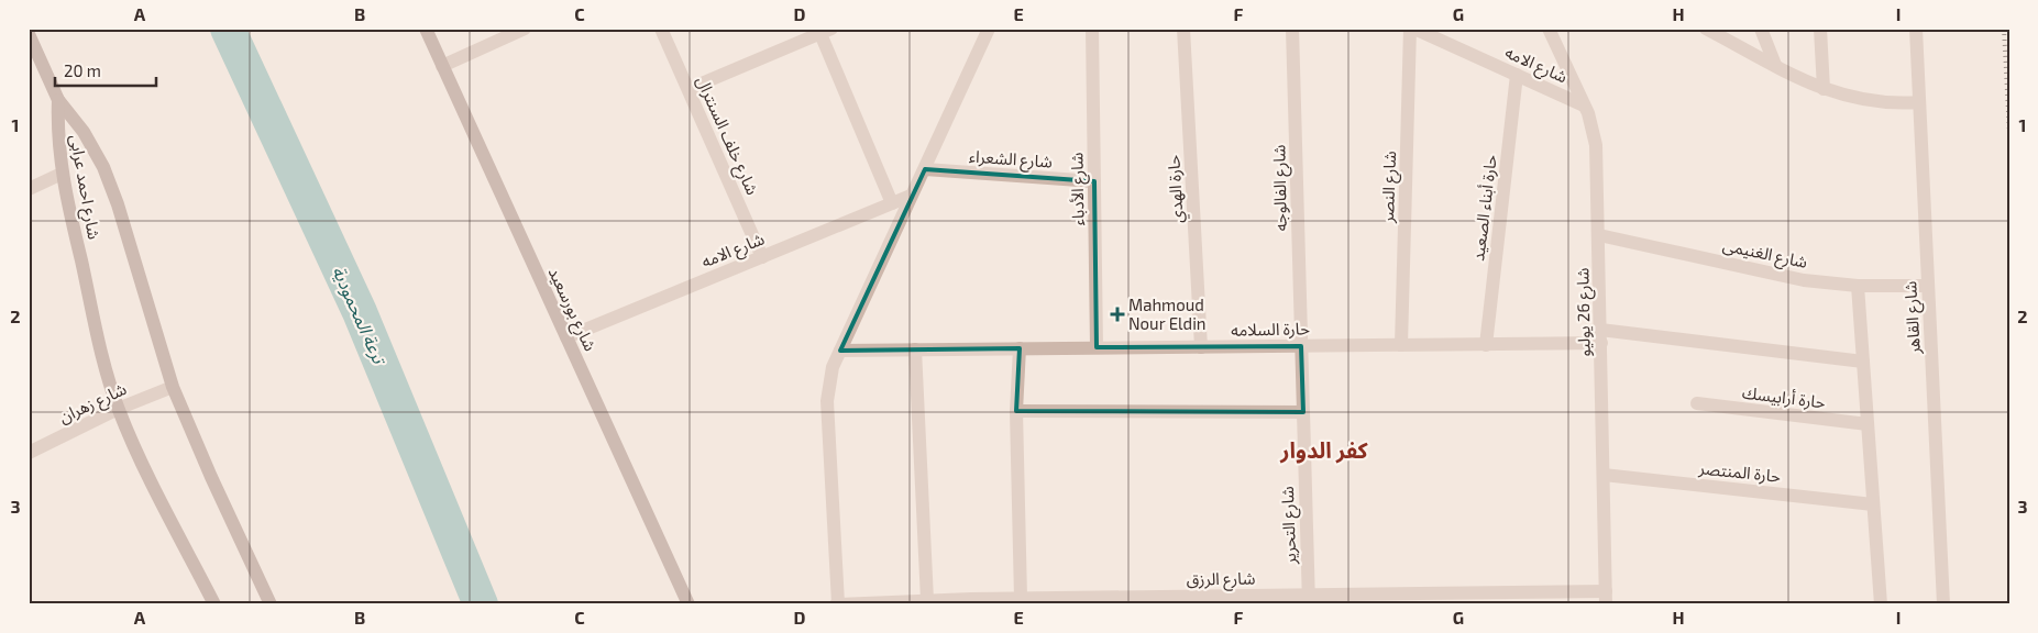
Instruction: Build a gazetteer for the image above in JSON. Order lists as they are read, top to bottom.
{
  "streets": {
    "main road": ["شارع احمد عرابى", "شارع بورسعيد"],
    "street": [
      "شارع الامه",
      "شارع خلف السنترال",
      "شارع الشعراء",
      "شارع النصر",
      "شارع الفالوجه",
      "شارع الأدباء",
      "حارة الهدي",
      "حارة أبناء الصعيد",
      "شارع الغنيمى",
      "شارع 26 يوليو",
      "شارع القاهر",
      "حارة السلامه",
      "حارة أرابيسك",
      "شارع زهران",
      "حارة المنتصر",
      "شارع التحرير",
      "شارع الرزق"
    ]
  },
  "crossings": [
    ["شارع الامه", "شارع خلف السنترال"],
    ["شارع الامه", "شارع النصر"],
    ["شارع الامه", "حارة أبناء الصعيد"],
    ["شارع الامه", "شارع بورسعيد"],
    ["شارع الامه", "شارع 26 يوليو"],
    ["شارع الشعراء", "شارع الأدباء"],
    ["شارع احمد عرابى", "شارع زهران"],
    ["شارع النصر", "حارة السلامه"],
    ["شارع الفالوجه", "حارة السلامه"],
    ["شارع الفالوجه", "شارع التحرير"],
    ["شارع الأدباء", "حارة السلامه"],
    ["حارة الهدي", "حارة السلامه"],
    ["حارة أبناء الصعيد", "حارة السلامه"],
    ["شارع الغنيمى", "شارع 26 يوليو"],
    ["شارع الغنيمى", "شارع القاهر"],
    ["شارع 26 يوليو", "حارة السلامه"],
    ["شارع 26 يوليو", "حارة المنتصر"],
    ["شارع 26 يوليو", "شارع الرزق"],
    ["حارة السلامه", "شارع التحرير"],
    ["شارع التحرير", "شارع الرزق"]
  ],
  "districts": ["كفر الدوار"],
  "water": ["ترعة المحمودية"],
  "places": {
    "health": ["Mahmoud Nour Eldin"]
  },
  "scale_bar": "20 m",
  "grid": {
    "columns": [
      "A",
      "B",
      "C",
      "D",
      "E",
      "F",
      "G",
      "H",
      "I"
    ],
    "rows": ["1", "2", "3"]
  }
}
